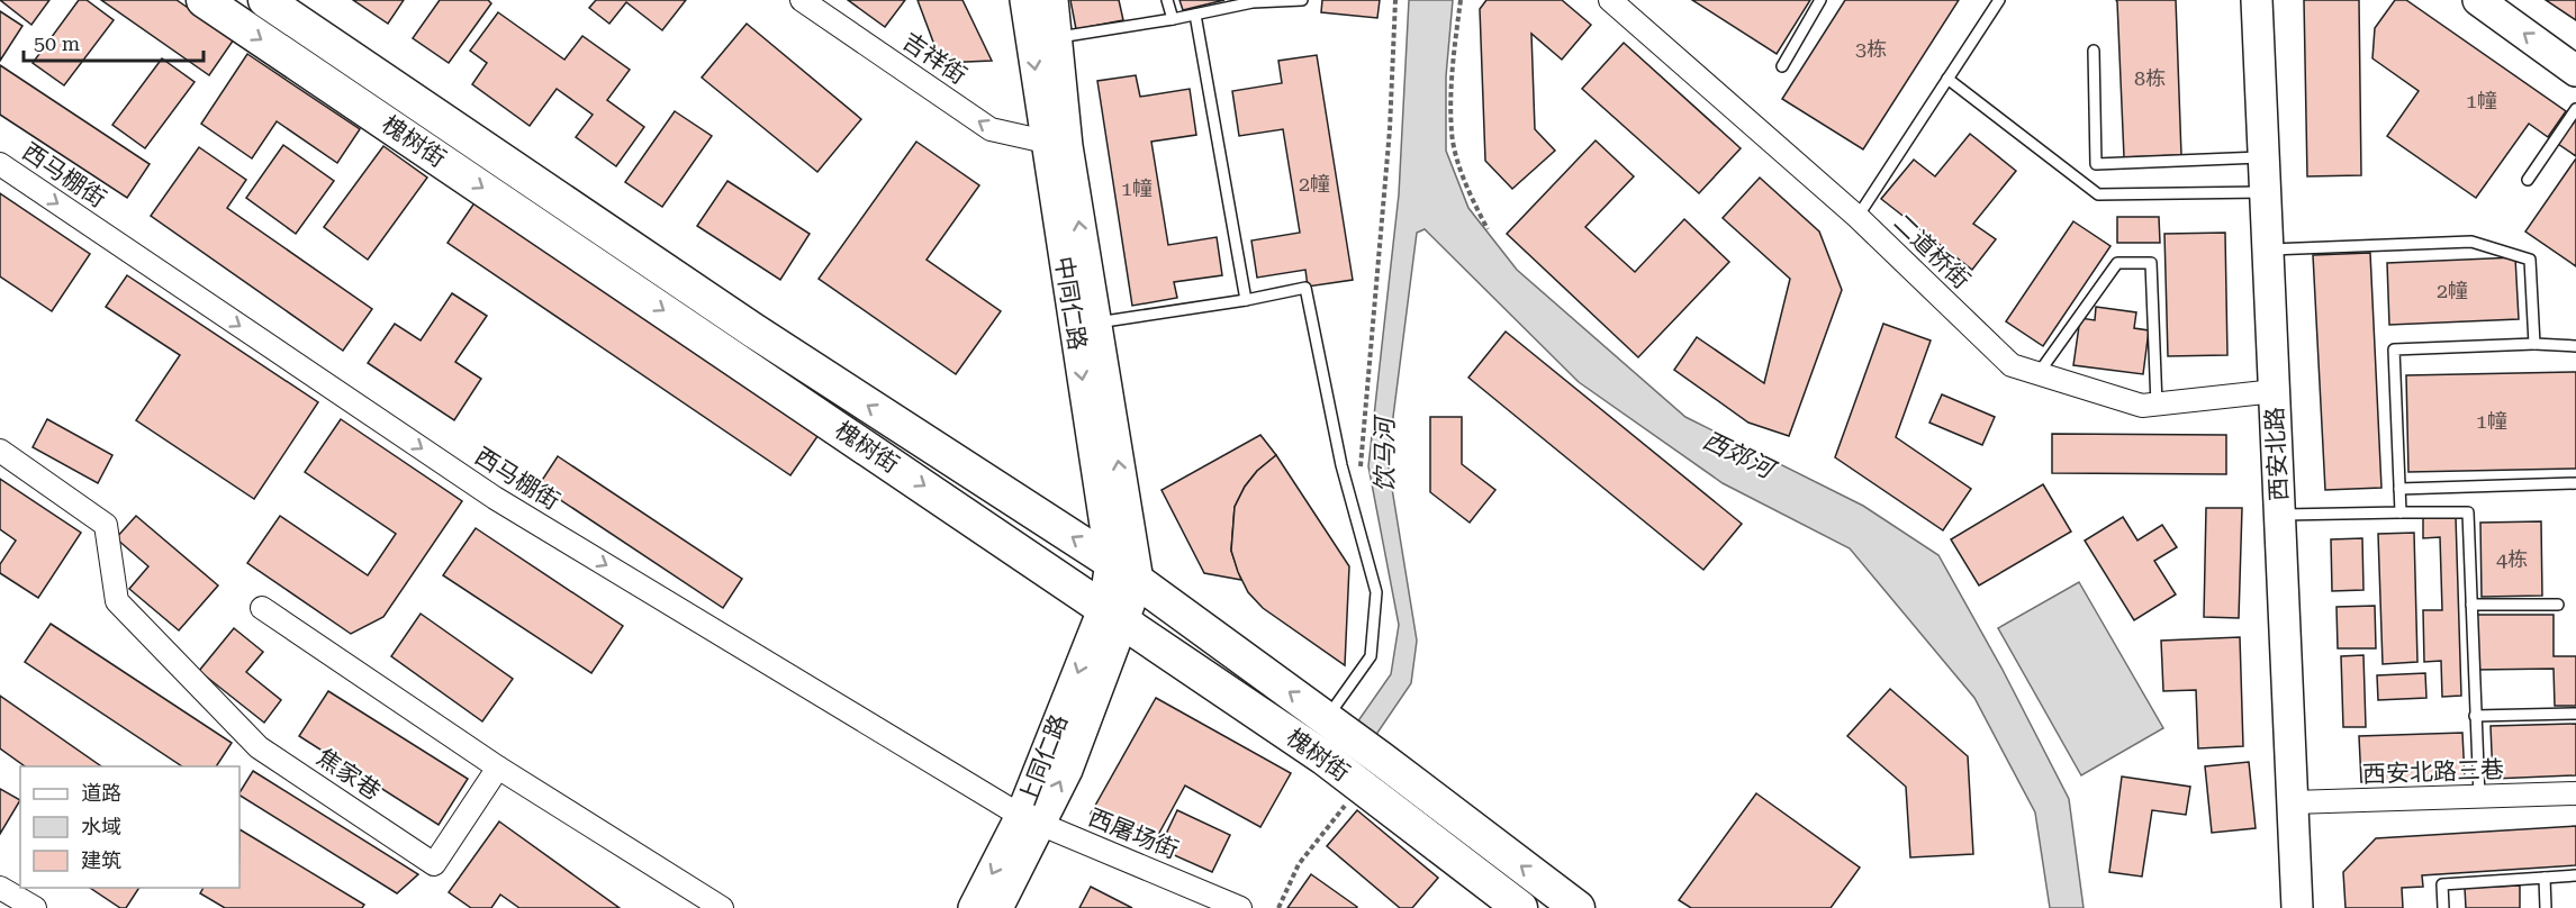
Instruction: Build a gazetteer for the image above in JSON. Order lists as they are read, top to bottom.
{
  "streets": {
    "main road": ["槐树街"],
    "street": [
      "吉祥街",
      "西马棚街",
      "二道桥街",
      "中同仁路",
      "西安北路",
      "上同仁路",
      "西安北路三巷",
      "焦家巷",
      "西屠场街"
    ]
  },
  "crossings": [
    ["吉祥街", "中同仁路"],
    ["槐树街", "中同仁路"],
    ["槐树街", "上同仁路"],
    ["西马棚街", "上同仁路"],
    ["西马棚街", "西屠场街"],
    ["二道桥街", "西安北路"],
    ["中同仁路", "上同仁路"],
    ["西安北路", "西安北路三巷"],
    ["上同仁路", "西屠场街"]
  ],
  "one_way": ["吉祥街", "西马棚街"],
  "water": ["西郊河", "饮马河"],
  "house_numbers": [
    "3栋",
    "8栋",
    "1幢",
    "2幢",
    "1幢",
    "2幢",
    "1幢",
    "4栋"
  ],
  "legend": ["道路", "水域", "建筑"],
  "scale_bar": "50 m"
}
